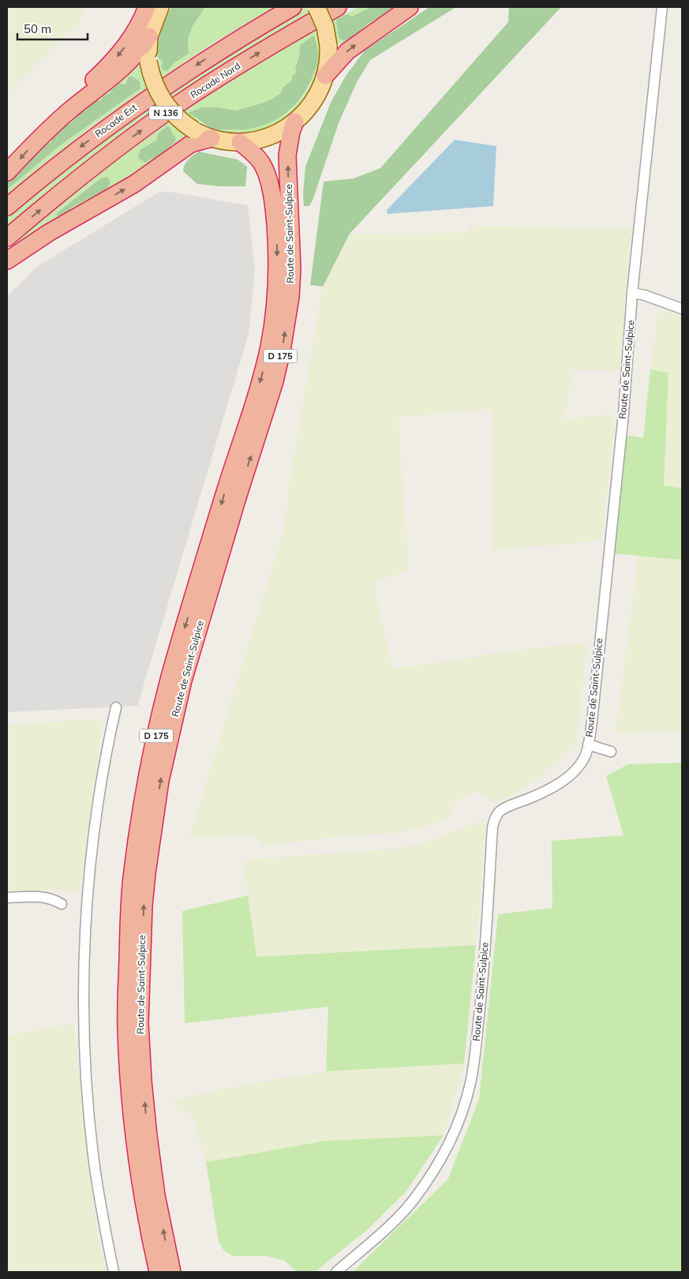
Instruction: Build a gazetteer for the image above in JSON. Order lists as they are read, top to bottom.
{
  "streets": {
    "highway": [
      "Rocade Nord",
      "N 136",
      "Rocade Est",
      "Route de Saint-Sulpice",
      "D 175"
    ]
  },
  "scale_bar": "50 m"
}
